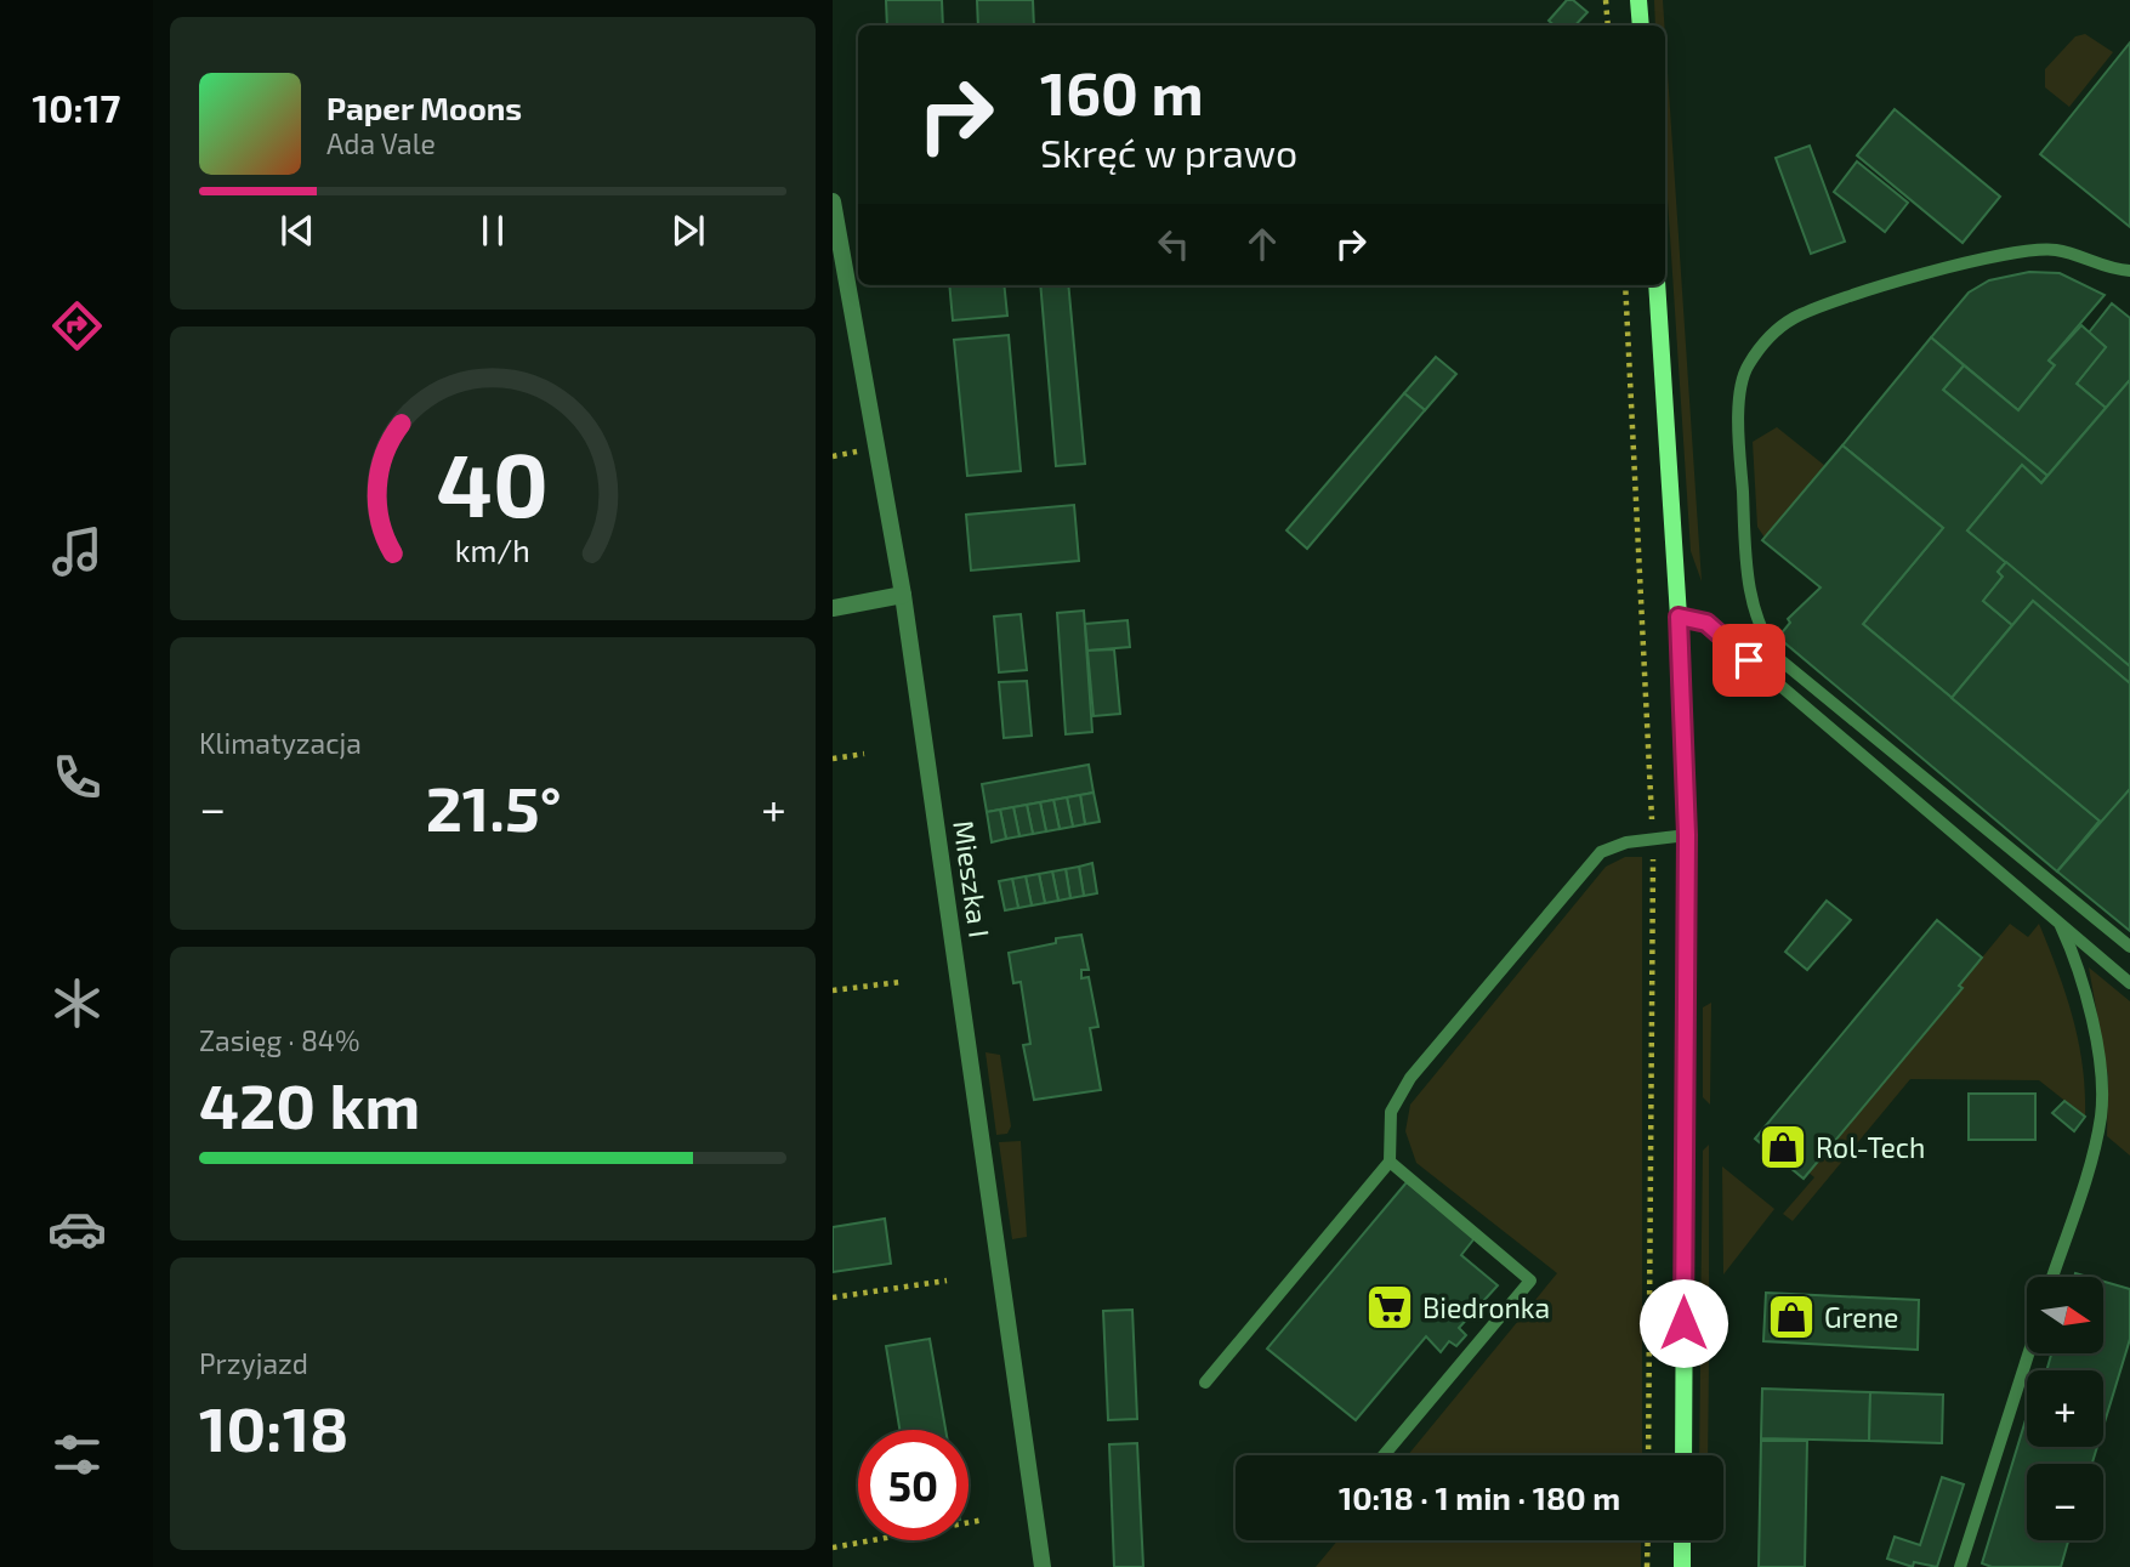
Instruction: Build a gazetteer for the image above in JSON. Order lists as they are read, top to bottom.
{
  "streets": {
    "street": ["Mieszka I"]
  },
  "places": {
    "shop": ["Rol-Tech", "Grene"],
    "supermarket": ["Biedronka"]
  },
  "north": "right",
  "page": {
    "tabs": "10:17",
    "turn": ["160 m", "Skręć w prawo"],
    "song": ["Paper Moons", "Ada Vale"],
    "tile": [
      "Klimatyzacja",
      ["Zasięg · 84%", "420 km"],
      ["Przyjazd", "10:18"]
    ],
    "heat": ["−", "21.5°", "+"],
    "map_buttons": ["+", "−"],
    "limit": "50",
    "trip": "10:18 · 1 min · 180 m",
    "gauge": ["40", "km/h"]
  }
}
